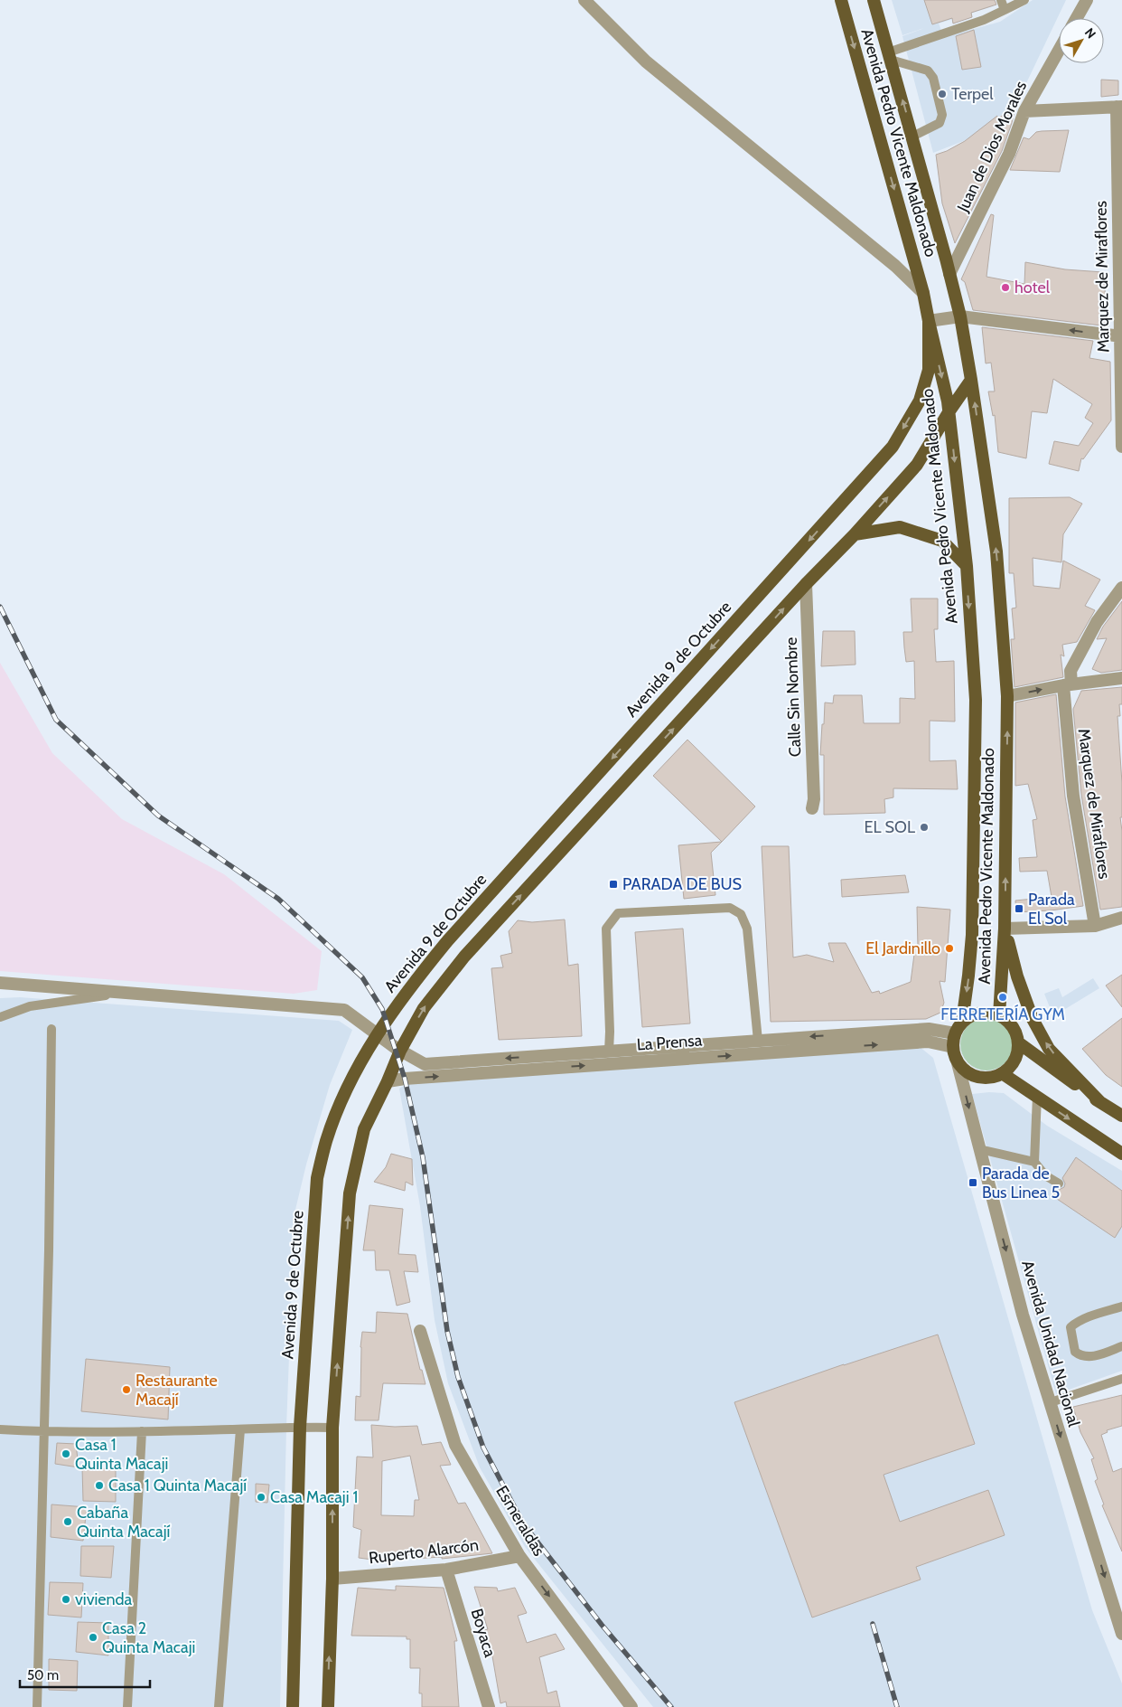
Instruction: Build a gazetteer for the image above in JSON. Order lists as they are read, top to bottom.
{
  "streets": {
    "main road": ["Avenida Pedro Vicente Maldonado", "Avenida 9 de Octubre"],
    "street": [
      "Juan de Dios Morales",
      "Marquez de Miraflores",
      "Calle Sin Nombre",
      "La Prensa",
      "Avenida Unidad Nacional",
      "Esmeraldas",
      "Ruperto Alarcón",
      "Boyaca"
    ]
  },
  "crossings": [
    ["Avenida Pedro Vicente Maldonado", "Juan de Dios Morales"],
    ["Avenida Pedro Vicente Maldonado", "Avenida 9 de Octubre"],
    ["Avenida Pedro Vicente Maldonado", "La Prensa"],
    ["Avenida Pedro Vicente Maldonado", "Avenida Unidad Nacional"],
    ["La Prensa", "Avenida Unidad Nacional"],
    ["Esmeraldas", "Ruperto Alarcón"],
    ["Ruperto Alarcón", "Boyaca"]
  ],
  "one_way": ["Avenida Unidad Nacional", "Esmeraldas"],
  "places": {
    "other": [
      "Terpel",
      "hotel",
      "EL SOL",
      "El Jardinillo",
      "FERRETERÍA GYM",
      "Restaurante Macají",
      "Casa 1 Quinta Macaji",
      "Casa 1 Quinta Macají",
      "Casa Macaji 1",
      "Cabaña Quinta Macají",
      "vivienda",
      "Casa 2 Quinta Macaji"
    ],
    "transit": ["PARADA DE BUS", "Parada El Sol", "Parada de Bus Linea 5"]
  },
  "scale_bar": "50 m",
  "north": "top right"
}
